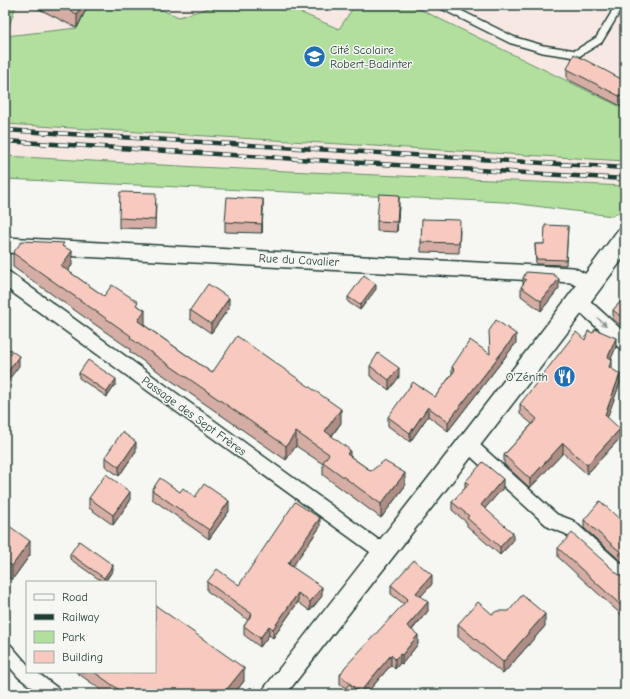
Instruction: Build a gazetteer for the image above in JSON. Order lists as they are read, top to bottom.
{
  "streets": {
    "street": ["Rue du Cavalier", "Passage des Sept Frères"]
  },
  "places": {
    "school or university": ["Cité Scolaire Robert-Badinter"],
    "restaurant": ["O'Zénith"]
  },
  "legend": [
    "Road",
    "Railway",
    "Park",
    "Building"
  ]
}
